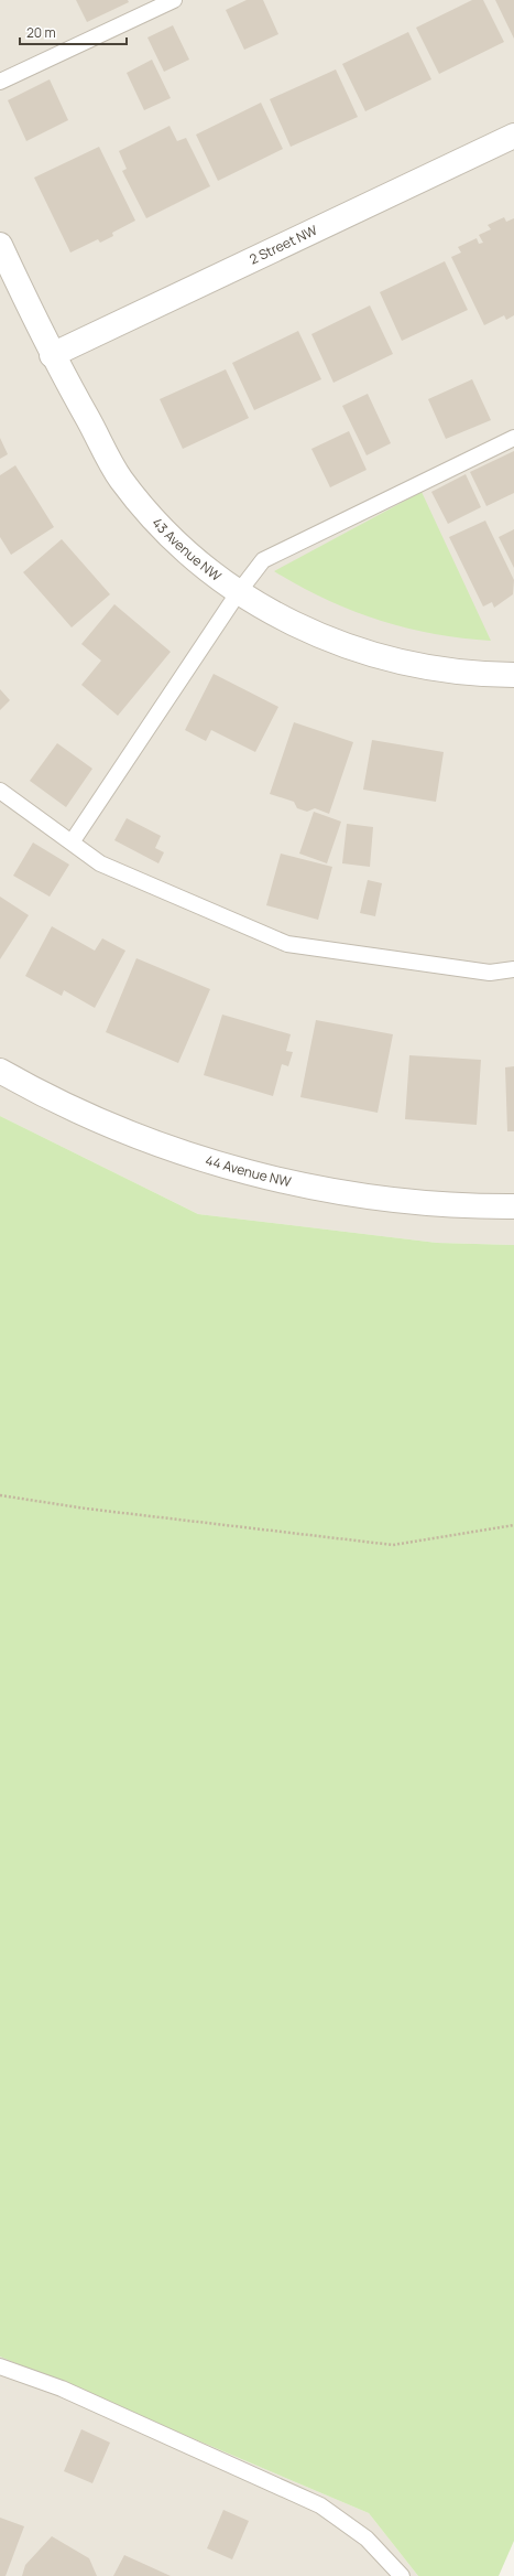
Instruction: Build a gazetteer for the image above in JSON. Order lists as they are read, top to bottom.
{
  "streets": {
    "street": ["2 Street NW", "43 Avenue NW", "44 Avenue NW"]
  },
  "crossings": [
    ["2 Street NW", "43 Avenue NW"]
  ],
  "scale_bar": "20 m"
}
